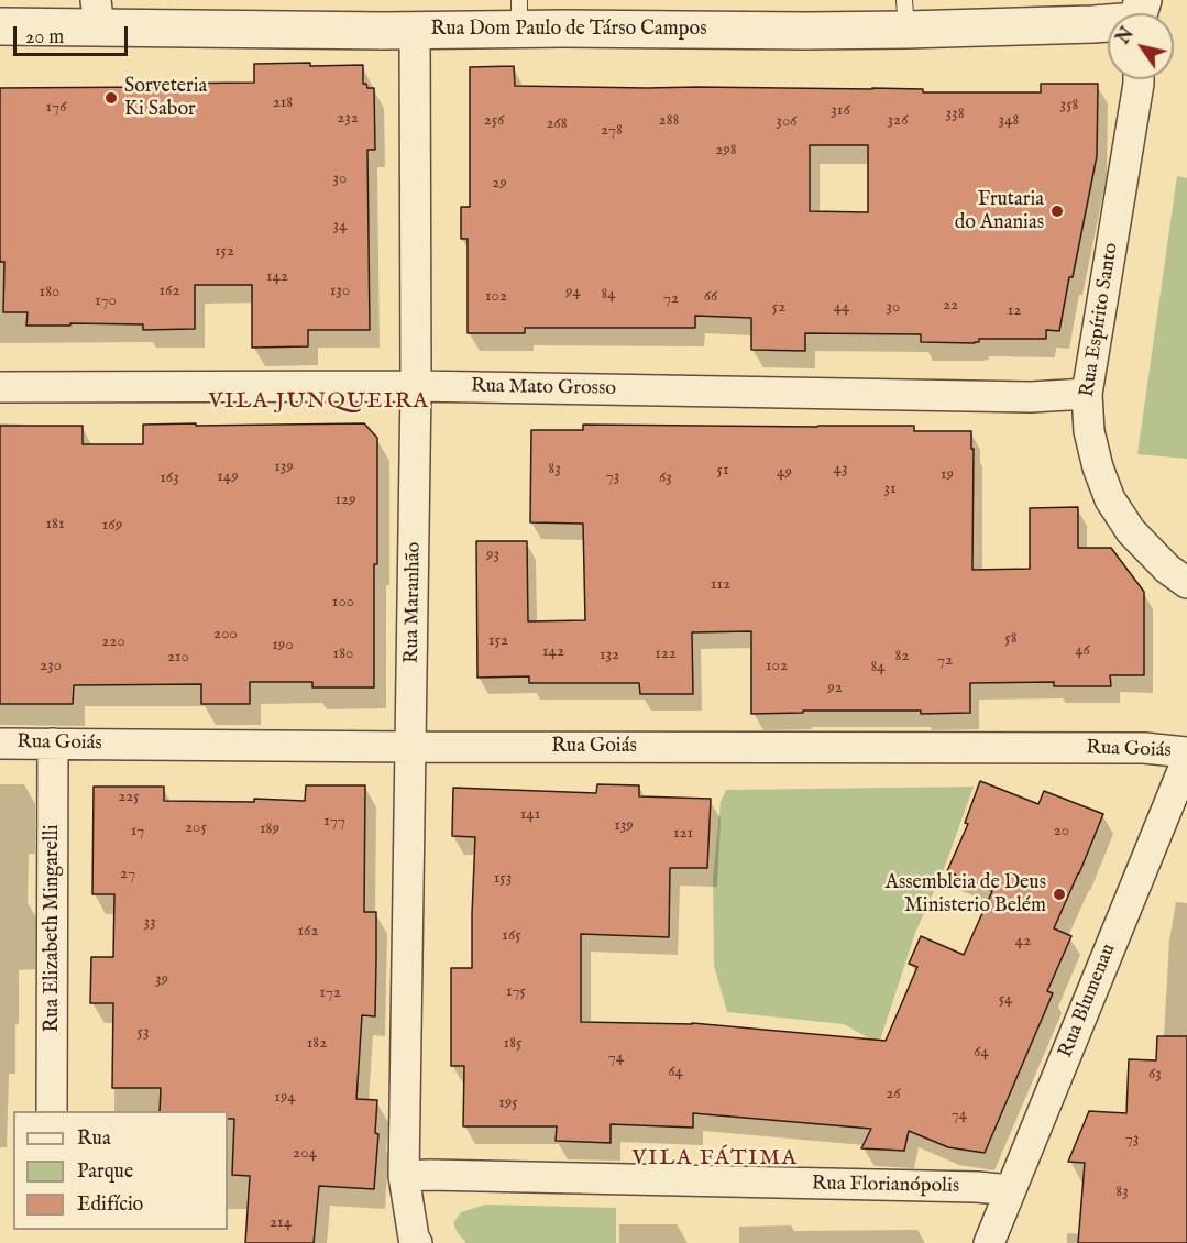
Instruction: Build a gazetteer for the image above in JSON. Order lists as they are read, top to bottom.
{
  "streets": {
    "street": [
      "Rua Dom Paulo de Társo Campos",
      "Rua Espírito Santo",
      "Rua Mato Grosso",
      "Rua Maranhão",
      "Rua Goiás",
      "Rua Elizabeth Mingarelli",
      "Rua Blumenau",
      "Rua Florianópolis"
    ]
  },
  "crossings": [
    ["Rua Dom Paulo de Társo Campos", "Rua Maranhão"],
    ["Rua Espírito Santo", "Rua Mato Grosso"],
    ["Rua Mato Grosso", "Rua Maranhão"],
    ["Rua Maranhão", "Rua Goiás"],
    ["Rua Maranhão", "Rua Florianópolis"],
    ["Rua Goiás", "Rua Elizabeth Mingarelli"],
    ["Rua Blumenau", "Rua Florianópolis"]
  ],
  "districts": ["VILA JUNQUEIRA", "VILA FÁTIMA"],
  "places": ["Sorveteria Ki Sabor", "Frutaria do Ananias", "Assembleia de Deus Ministerio Belém"],
  "house_numbers": [
    "218",
    "358",
    "176",
    "316",
    "338",
    "232",
    "256",
    "288",
    "326",
    "348",
    "306",
    "268",
    "278",
    "298",
    "30",
    "29",
    "34",
    "152",
    "142",
    "162",
    "130",
    "180",
    "94",
    "84",
    "102",
    "66",
    "72",
    "170",
    "22",
    "52",
    "44",
    "30",
    "12",
    "139",
    "83",
    "43",
    "51",
    "49",
    "19",
    "149",
    "73",
    "163",
    "63",
    "31",
    "129",
    "181",
    "169",
    "93",
    "112",
    "100",
    "200",
    "58",
    "152",
    "220",
    "190",
    "46",
    "142",
    "180",
    "122",
    "132",
    "82",
    "210",
    "72",
    "230",
    "102",
    "84",
    "92",
    "225",
    "141",
    "177",
    "139",
    "205",
    "189",
    "17",
    "20",
    "121",
    "27",
    "153",
    "33",
    "162",
    "165",
    "42",
    "39",
    "175",
    "172",
    "54",
    "53",
    "182",
    "185",
    "64",
    "74",
    "64",
    "63",
    "26",
    "194",
    "195",
    "74",
    "73",
    "204",
    "83",
    "214"
  ],
  "legend": ["Rua", "Parque", "Edifício"],
  "scale_bar": "20 m",
  "north": "top left"
}
